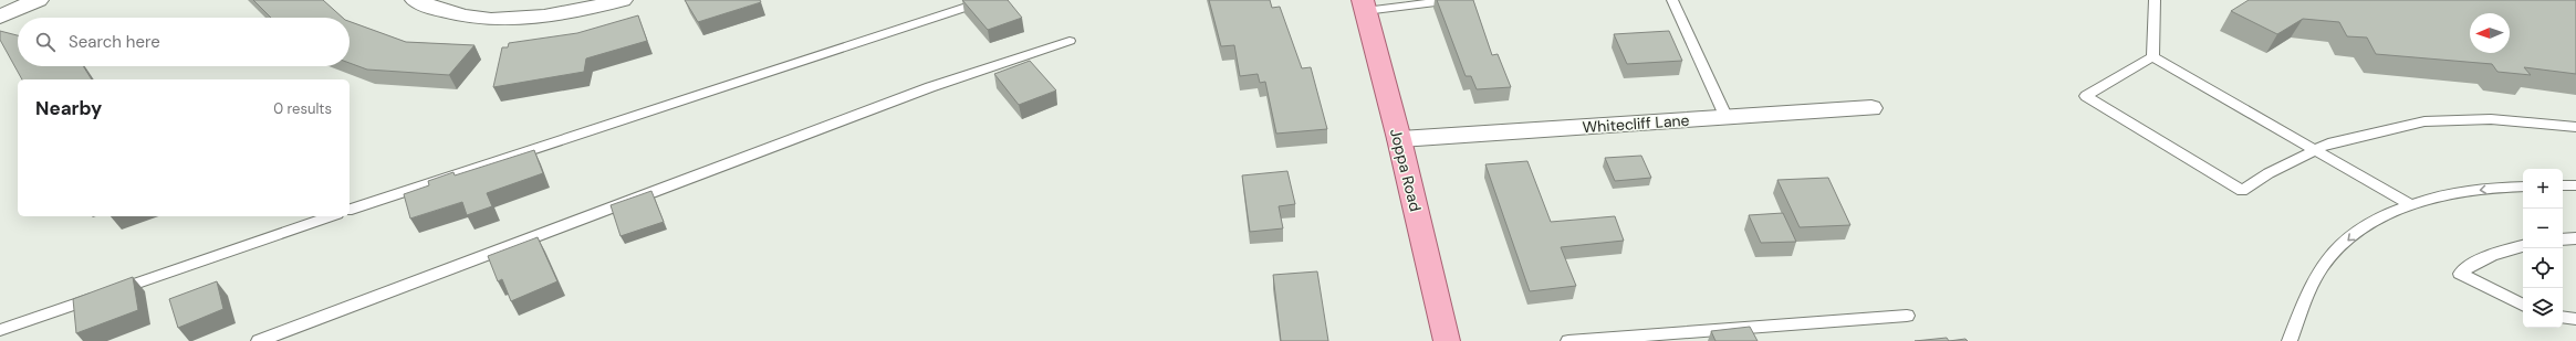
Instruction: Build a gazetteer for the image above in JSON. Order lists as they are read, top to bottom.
{
  "streets": {
    "main road": ["Joppa Road"],
    "street": ["Whitecliff Lane"]
  },
  "crossings": [
    ["Whitecliff Lane", "Joppa Road"]
  ],
  "north": "left",
  "page": {
    "search": "Search here",
    "heading": ["Nearby", "0 results"],
    "map_buttons": ["+", "−"]
  }
}
